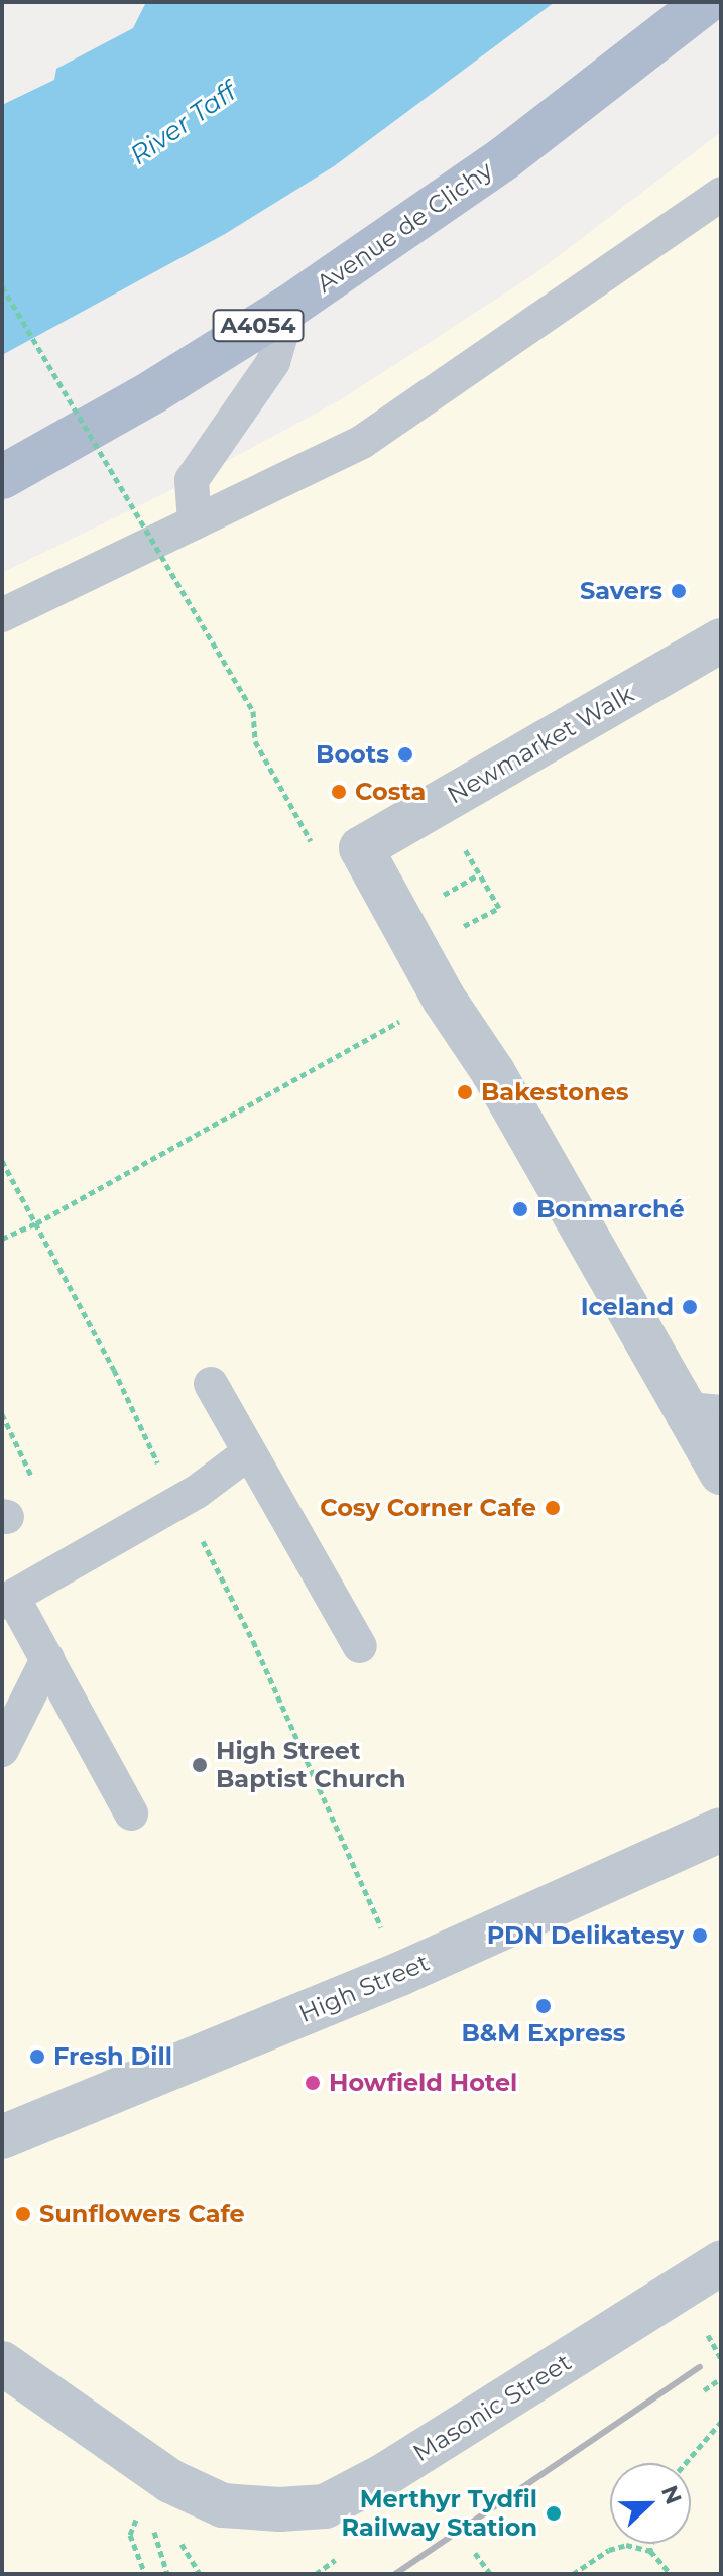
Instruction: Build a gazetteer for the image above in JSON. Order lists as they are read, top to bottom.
{
  "streets": {
    "main road": ["Avenue de Clichy", "A4054"],
    "street": ["Newmarket Walk", "High Street", "Masonic Street"]
  },
  "water": ["River Taff"],
  "places": [
    "Savers",
    "Boots",
    "Costa",
    "Bakestones",
    "Bonmarché",
    "Iceland",
    "Cosy Corner Cafe",
    "High Street Baptist Church",
    "PDN Delikatesy",
    "B&M Express",
    "Fresh Dill",
    "Howfield Hotel",
    "Sunflowers Cafe",
    "Merthyr Tydfil Railway Station"
  ],
  "north": "right"
}
